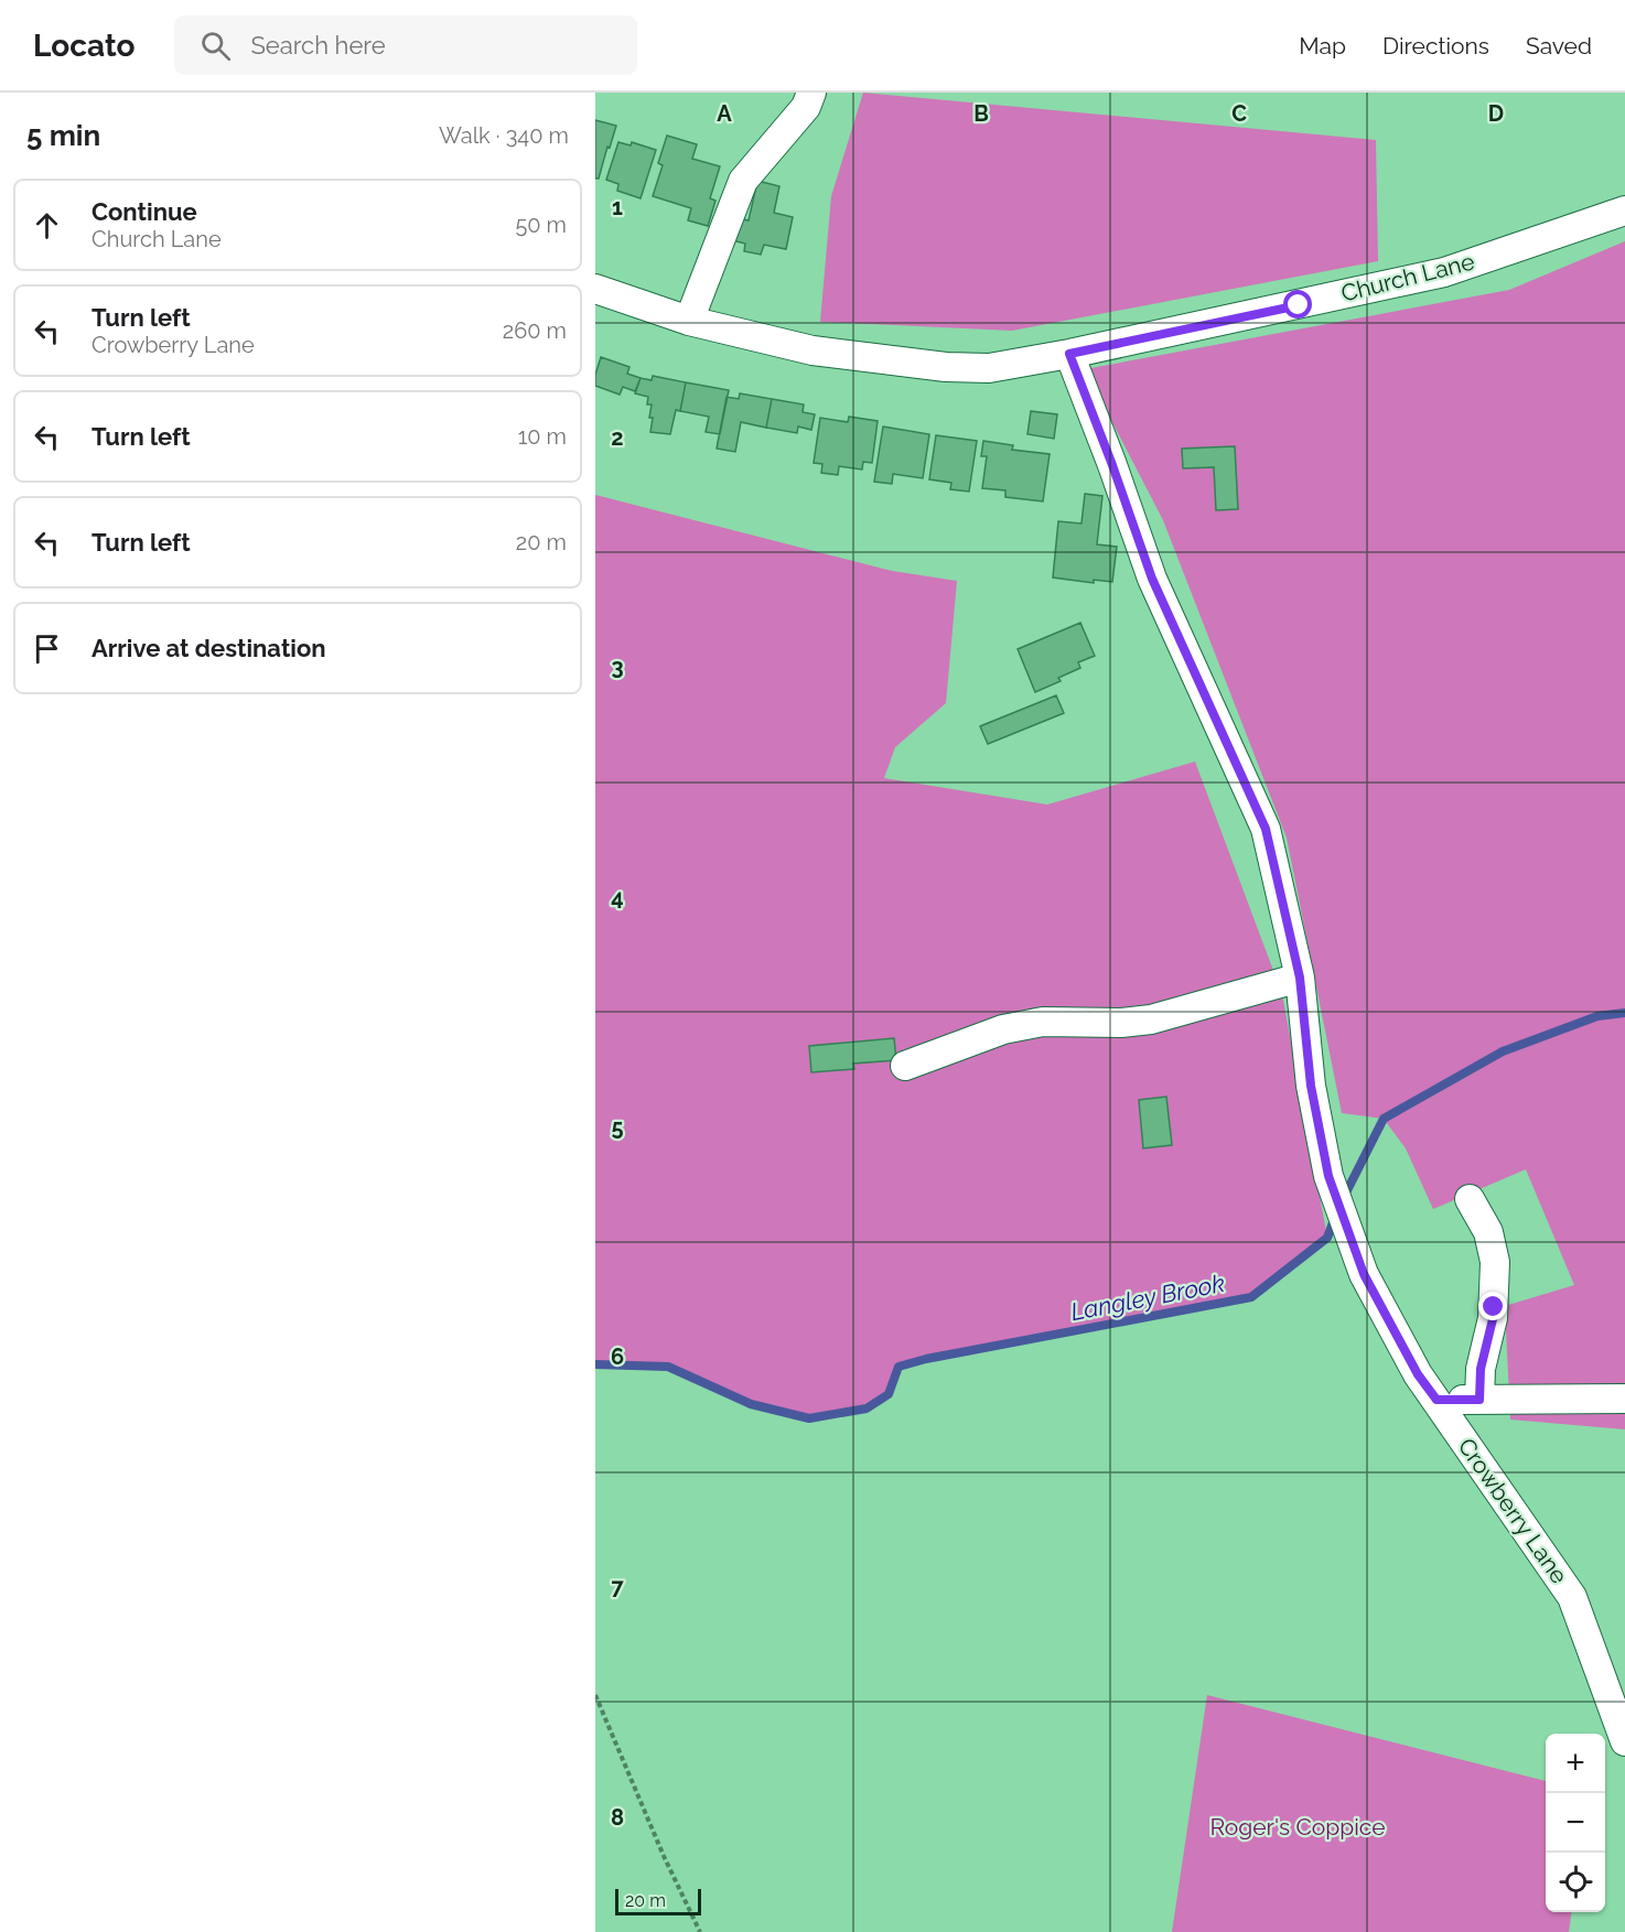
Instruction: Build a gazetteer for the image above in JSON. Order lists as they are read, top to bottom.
{
  "streets": {
    "street": ["Church Lane", "Crowberry Lane"]
  },
  "crossings": [
    ["Church Lane", "Crowberry Lane"]
  ],
  "water": ["Langley Brook"],
  "parks": ["Roger's Coppice"],
  "scale_bar": "20 m",
  "page": {
    "header": "Locato",
    "search": "Search here",
    "nav": ["Map", "Directions", "Saved"],
    "heading": ["5 min", "Walk · 340 m"],
    "list": [
      ["Continue", "Church Lane", "50 m"],
      ["Turn left", "Crowberry Lane", "260 m"],
      ["Turn left", "10 m"],
      ["Turn left", "20 m"],
      "Arrive at destination"
    ],
    "map_buttons": ["+", "−"],
    "scale": "20 m"
  },
  "grid": {
    "columns": [
      "A",
      "B",
      "C",
      "D"
    ],
    "rows": [
      "1",
      "2",
      "3",
      "4",
      "5",
      "6",
      "7",
      "8"
    ]
  }
}
